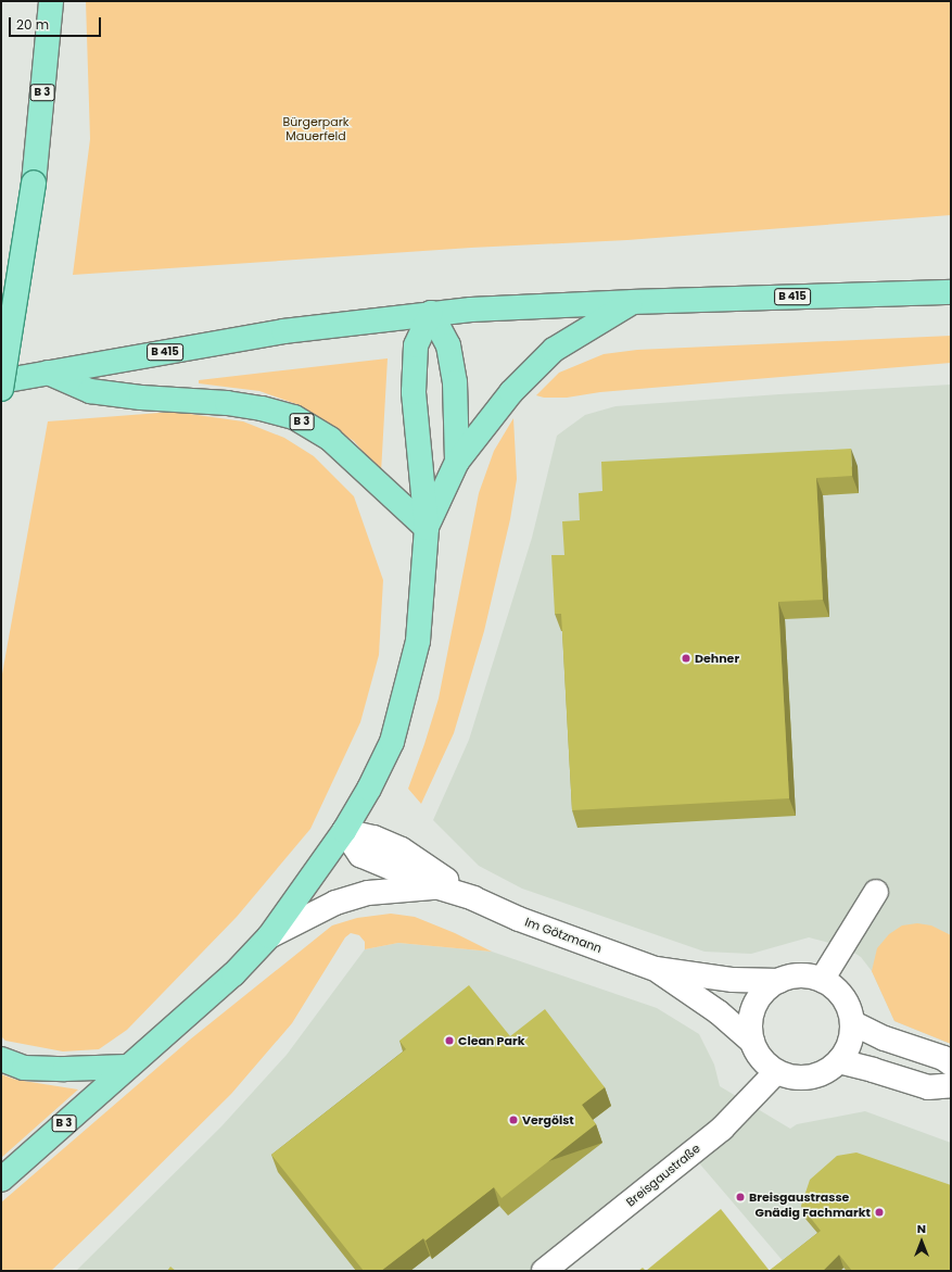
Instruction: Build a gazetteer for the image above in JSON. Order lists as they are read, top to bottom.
{
  "streets": {
    "main road": ["B 3", "B 415"],
    "street": ["Im Götzmann", "Breisgaustraße"]
  },
  "crossings": [
    ["B 3", "B 415"],
    ["B 3", "Im Götzmann"],
    ["Im Götzmann", "Breisgaustraße"]
  ],
  "parks": ["Bürgerpark Mauerfeld"],
  "places": [
    "Dehner",
    "Clean Park",
    "Vergölst",
    "Breisgaustrasse",
    "Gnädig Fachmarkt"
  ],
  "scale_bar": "20 m",
  "north": "top"
}
